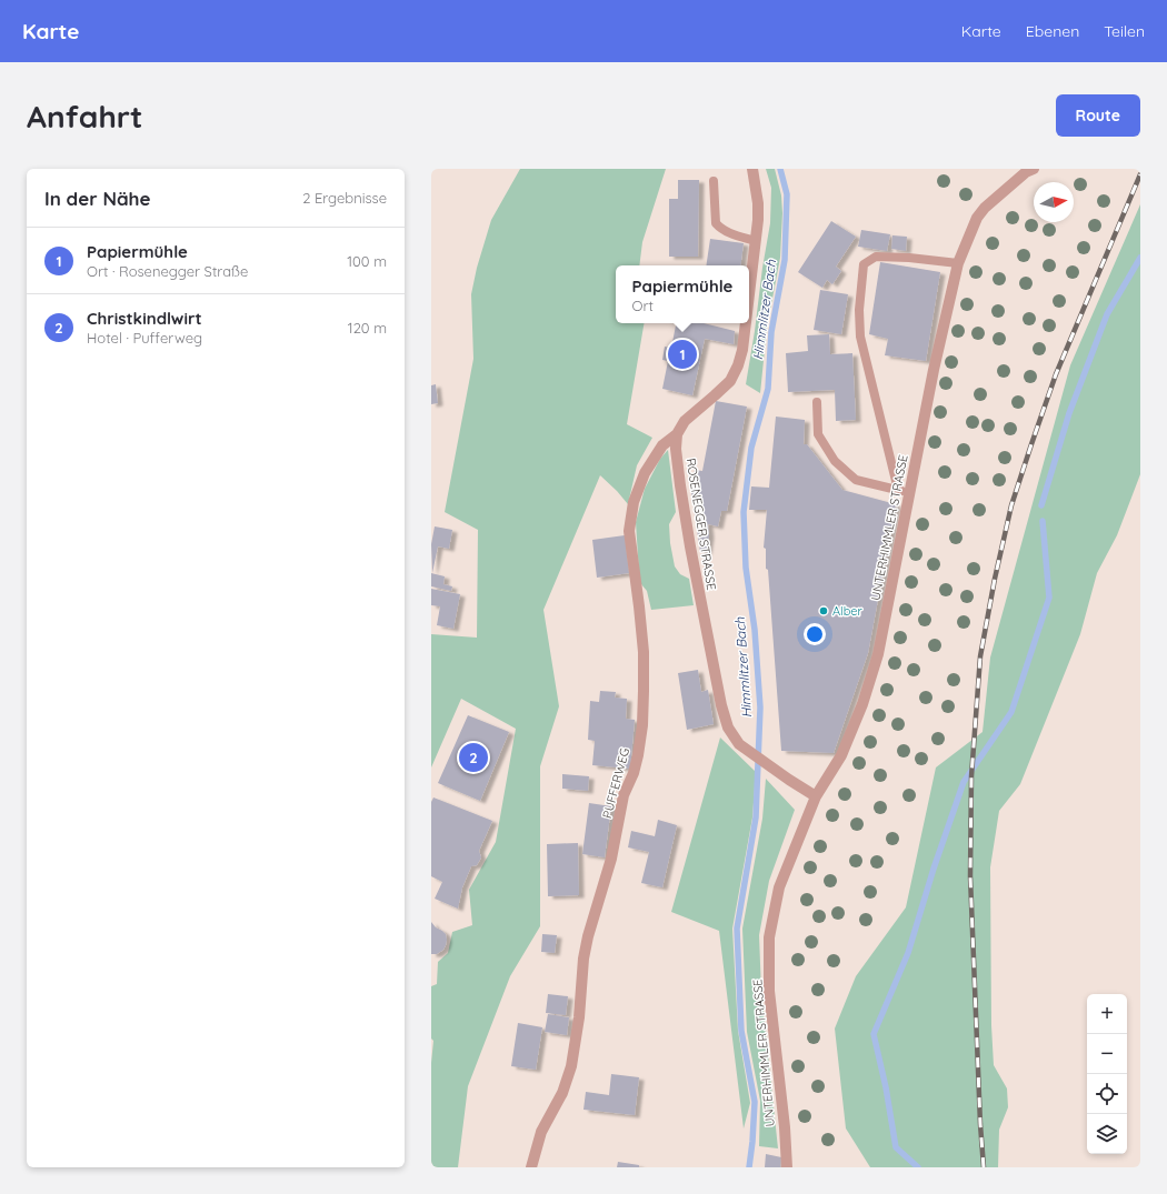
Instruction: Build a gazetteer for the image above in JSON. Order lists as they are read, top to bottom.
{
  "streets": {
    "street": ["ROSENEGGER STRASSE", "UNTERHIMMLER STRASSE", "PUFFERWEG"]
  },
  "crossings": [
    ["ROSENEGGER STRASSE", "UNTERHIMMLER STRASSE"],
    ["ROSENEGGER STRASSE", "PUFFERWEG"]
  ],
  "water": ["Himmlitzer Bach"],
  "places": ["Alber"],
  "north": "right",
  "page": {
    "header": "Karte",
    "nav": ["Karte", "Ebenen", "Teilen"],
    "buttons": "Route",
    "title": "Anfahrt",
    "heading": ["In der Nähe", "2 Ergebnisse"],
    "list": [
      {
        "mark": "1",
        "name": "Papiermühle",
        "note": "Ort · Rosenegger Straße",
        "value": "100 m"
      },
      {
        "mark": "2",
        "name": "Christkindlwirt",
        "note": "Hotel · Pufferweg",
        "value": "120 m"
      }
    ],
    "popup": ["Papiermühle", "Ort"],
    "pins": ["1", "2"],
    "map_buttons": ["+", "−"]
  }
}
